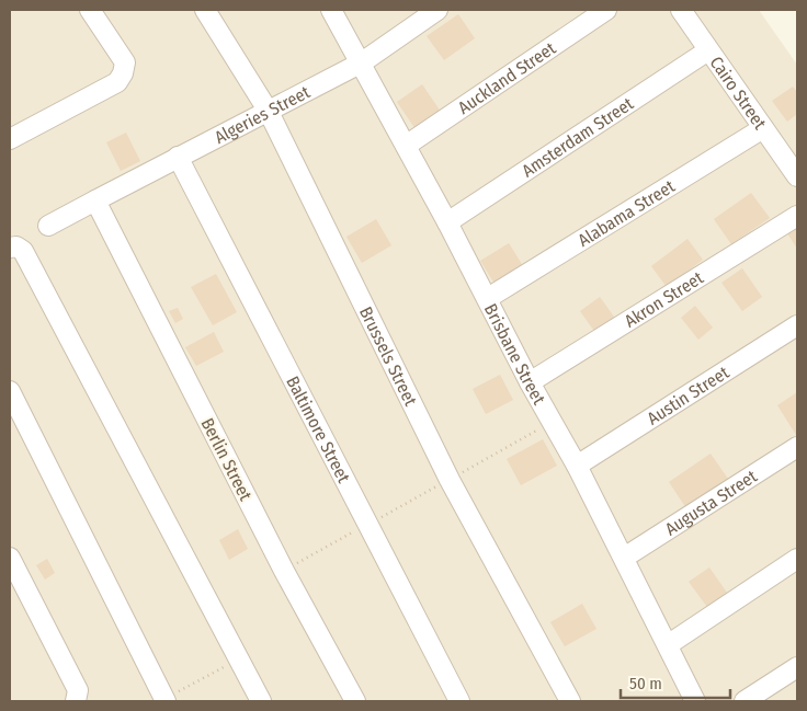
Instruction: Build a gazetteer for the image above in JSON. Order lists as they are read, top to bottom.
{
  "streets": {
    "street": [
      "Auckland Street",
      "Cairo Street",
      "Algeries Street",
      "Amsterdam Street",
      "Alabama Street",
      "Akron Street",
      "Brisbane Street",
      "Brussels Street",
      "Austin Street",
      "Baltimore Street",
      "Berlin Street",
      "Augusta Street"
    ]
  },
  "crossings": [
    ["Auckland Street", "Brisbane Street"],
    ["Cairo Street", "Amsterdam Street"],
    ["Cairo Street", "Alabama Street"],
    ["Algeries Street", "Brisbane Street"],
    ["Algeries Street", "Brussels Street"],
    ["Algeries Street", "Baltimore Street"],
    ["Algeries Street", "Berlin Street"],
    ["Amsterdam Street", "Brisbane Street"],
    ["Alabama Street", "Brisbane Street"],
    ["Akron Street", "Brisbane Street"],
    ["Brisbane Street", "Austin Street"],
    ["Brisbane Street", "Augusta Street"]
  ],
  "scale_bar": "50 m"
}
